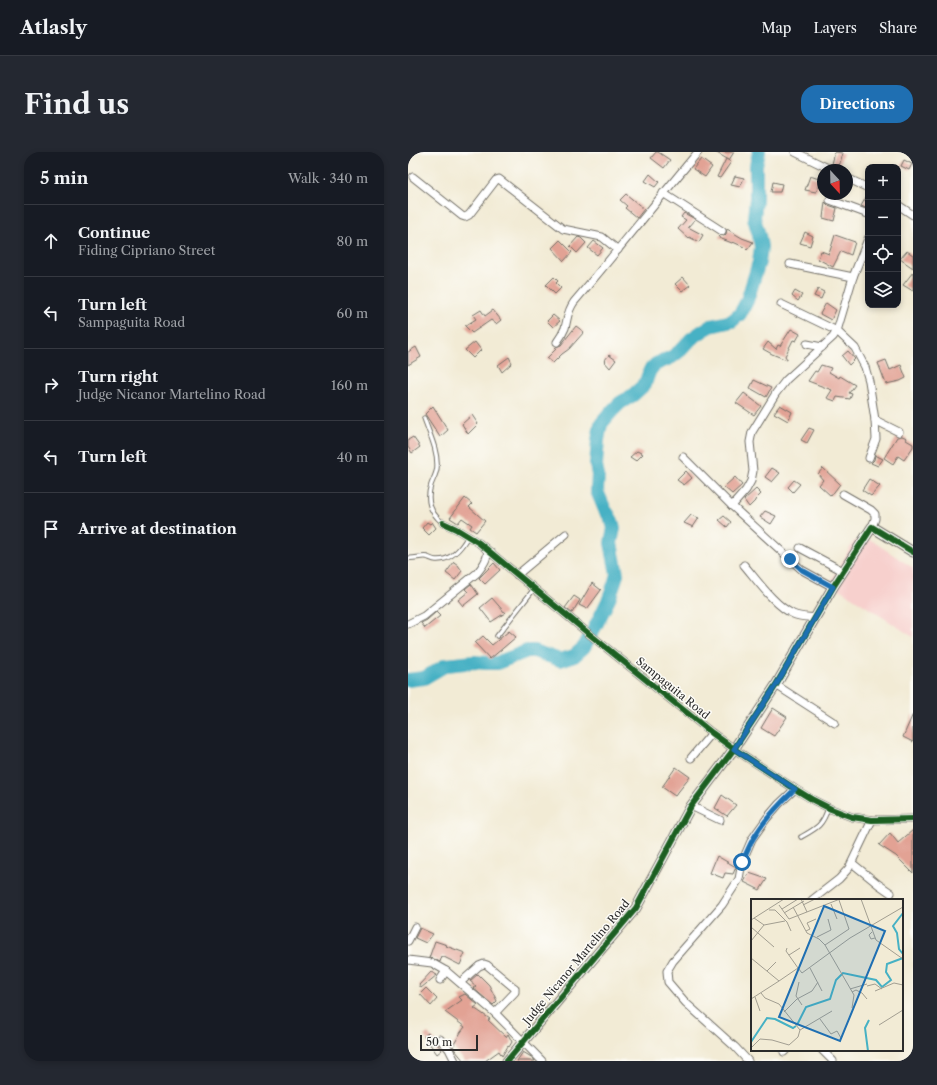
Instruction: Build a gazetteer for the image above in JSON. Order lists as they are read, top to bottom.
{
  "streets": {
    "street": ["Sampaguita Road", "Judge Nicanor Martelino Road"]
  },
  "crossings": [
    ["Sampaguita Road", "Judge Nicanor Martelino Road"]
  ],
  "scale_bar": "50 m",
  "north": "bottom",
  "page": {
    "header": "Atlasly",
    "nav": ["Map", "Layers", "Share"],
    "buttons": "Directions",
    "title": "Find us",
    "heading": ["5 min", "Walk · 340 m"],
    "map_buttons": ["+", "−"],
    "list": [
      ["Continue", "Fiding Cipriano Street", "80 m"],
      ["Turn left", "Sampaguita Road", "60 m"],
      ["Turn right", "Judge Nicanor Martelino Road", "160 m"],
      ["Turn left", "40 m"],
      "Arrive at destination"
    ],
    "scale": "50 m"
  }
}
